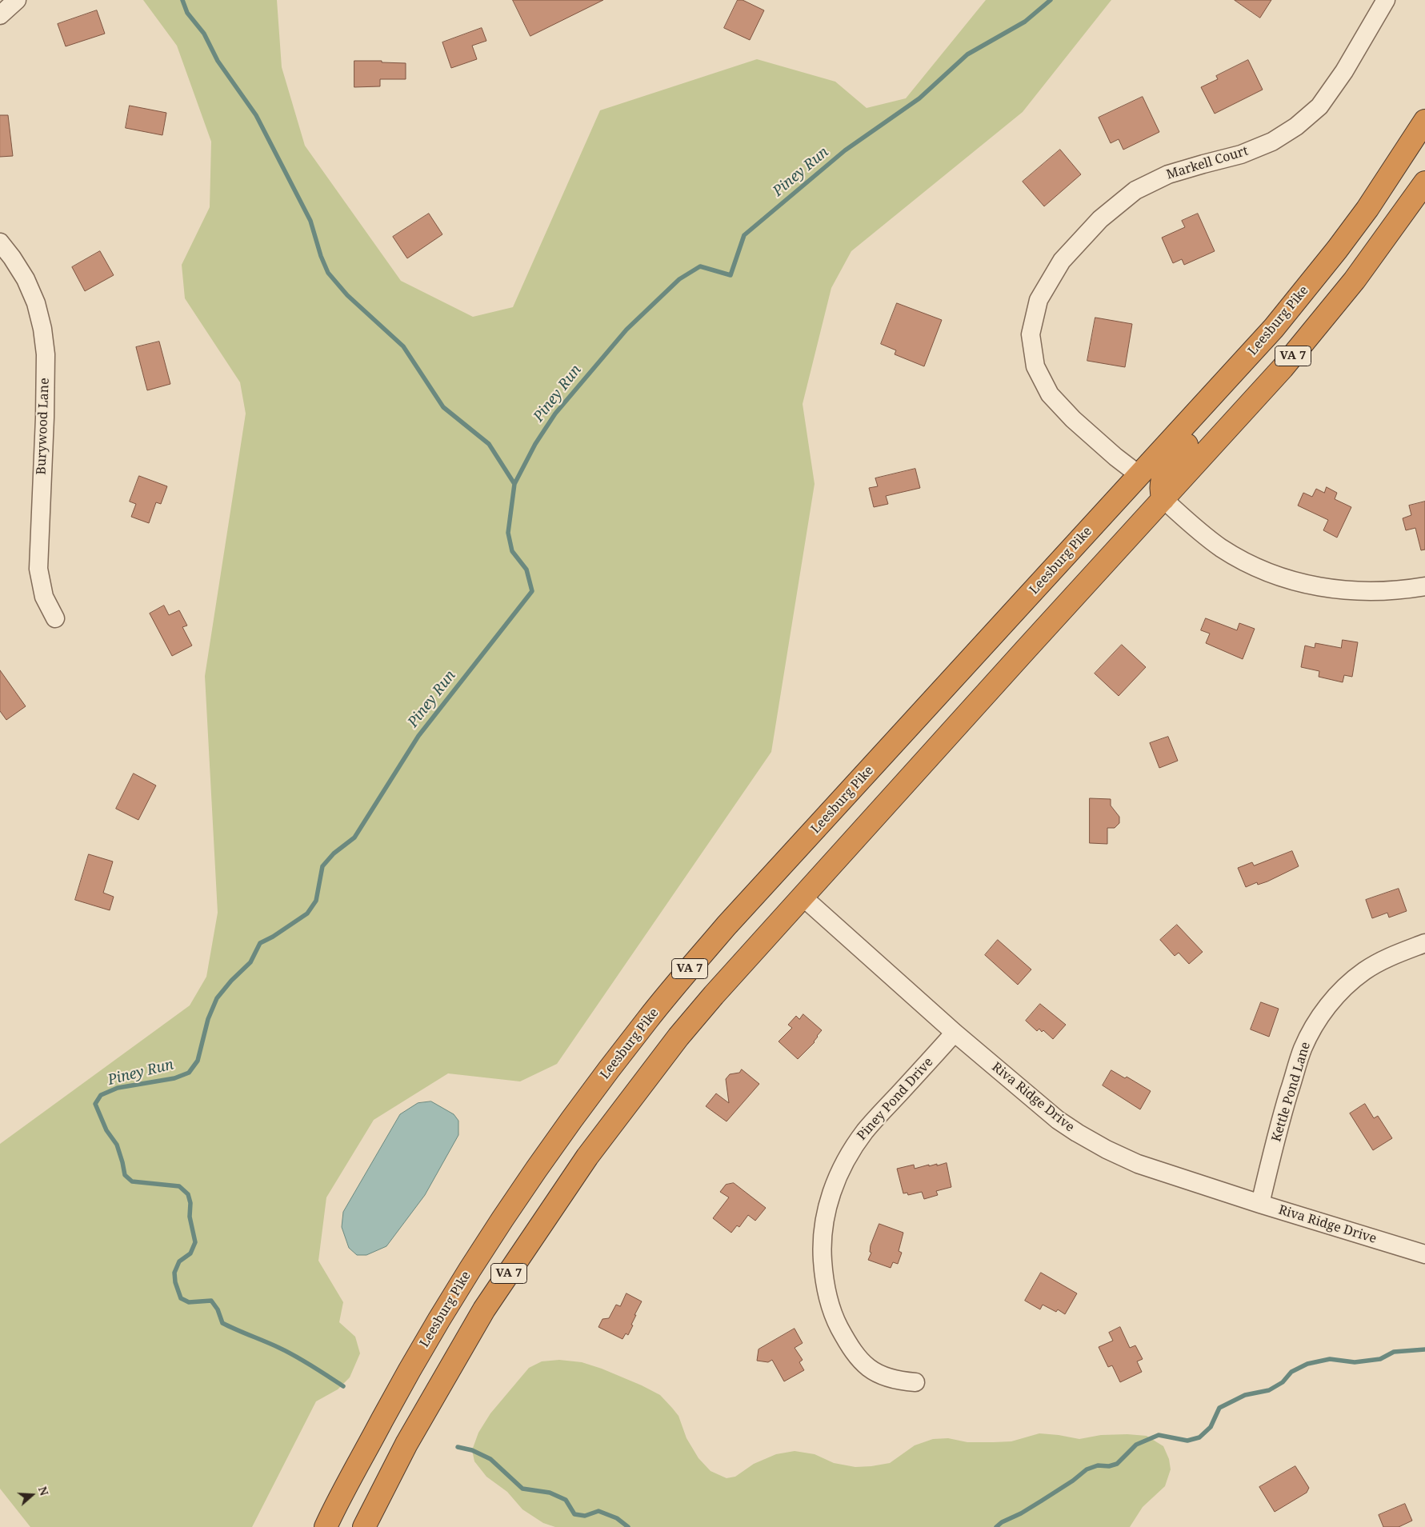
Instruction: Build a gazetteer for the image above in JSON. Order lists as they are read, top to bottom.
{
  "streets": {
    "highway": ["Leesburg Pike", "VA 7"],
    "street": [
      "Markell Court",
      "Burywood Lane",
      "Kettle Pond Lane",
      "Riva Ridge Drive",
      "Piney Pond Drive"
    ]
  },
  "crossings": [
    ["Markell Court", "Leesburg Pike"],
    ["VA 7", "Riva Ridge Drive"],
    ["Kettle Pond Lane", "Riva Ridge Drive"],
    ["Riva Ridge Drive", "Piney Pond Drive"]
  ],
  "water": ["Piney Run"],
  "north": "right"
}
